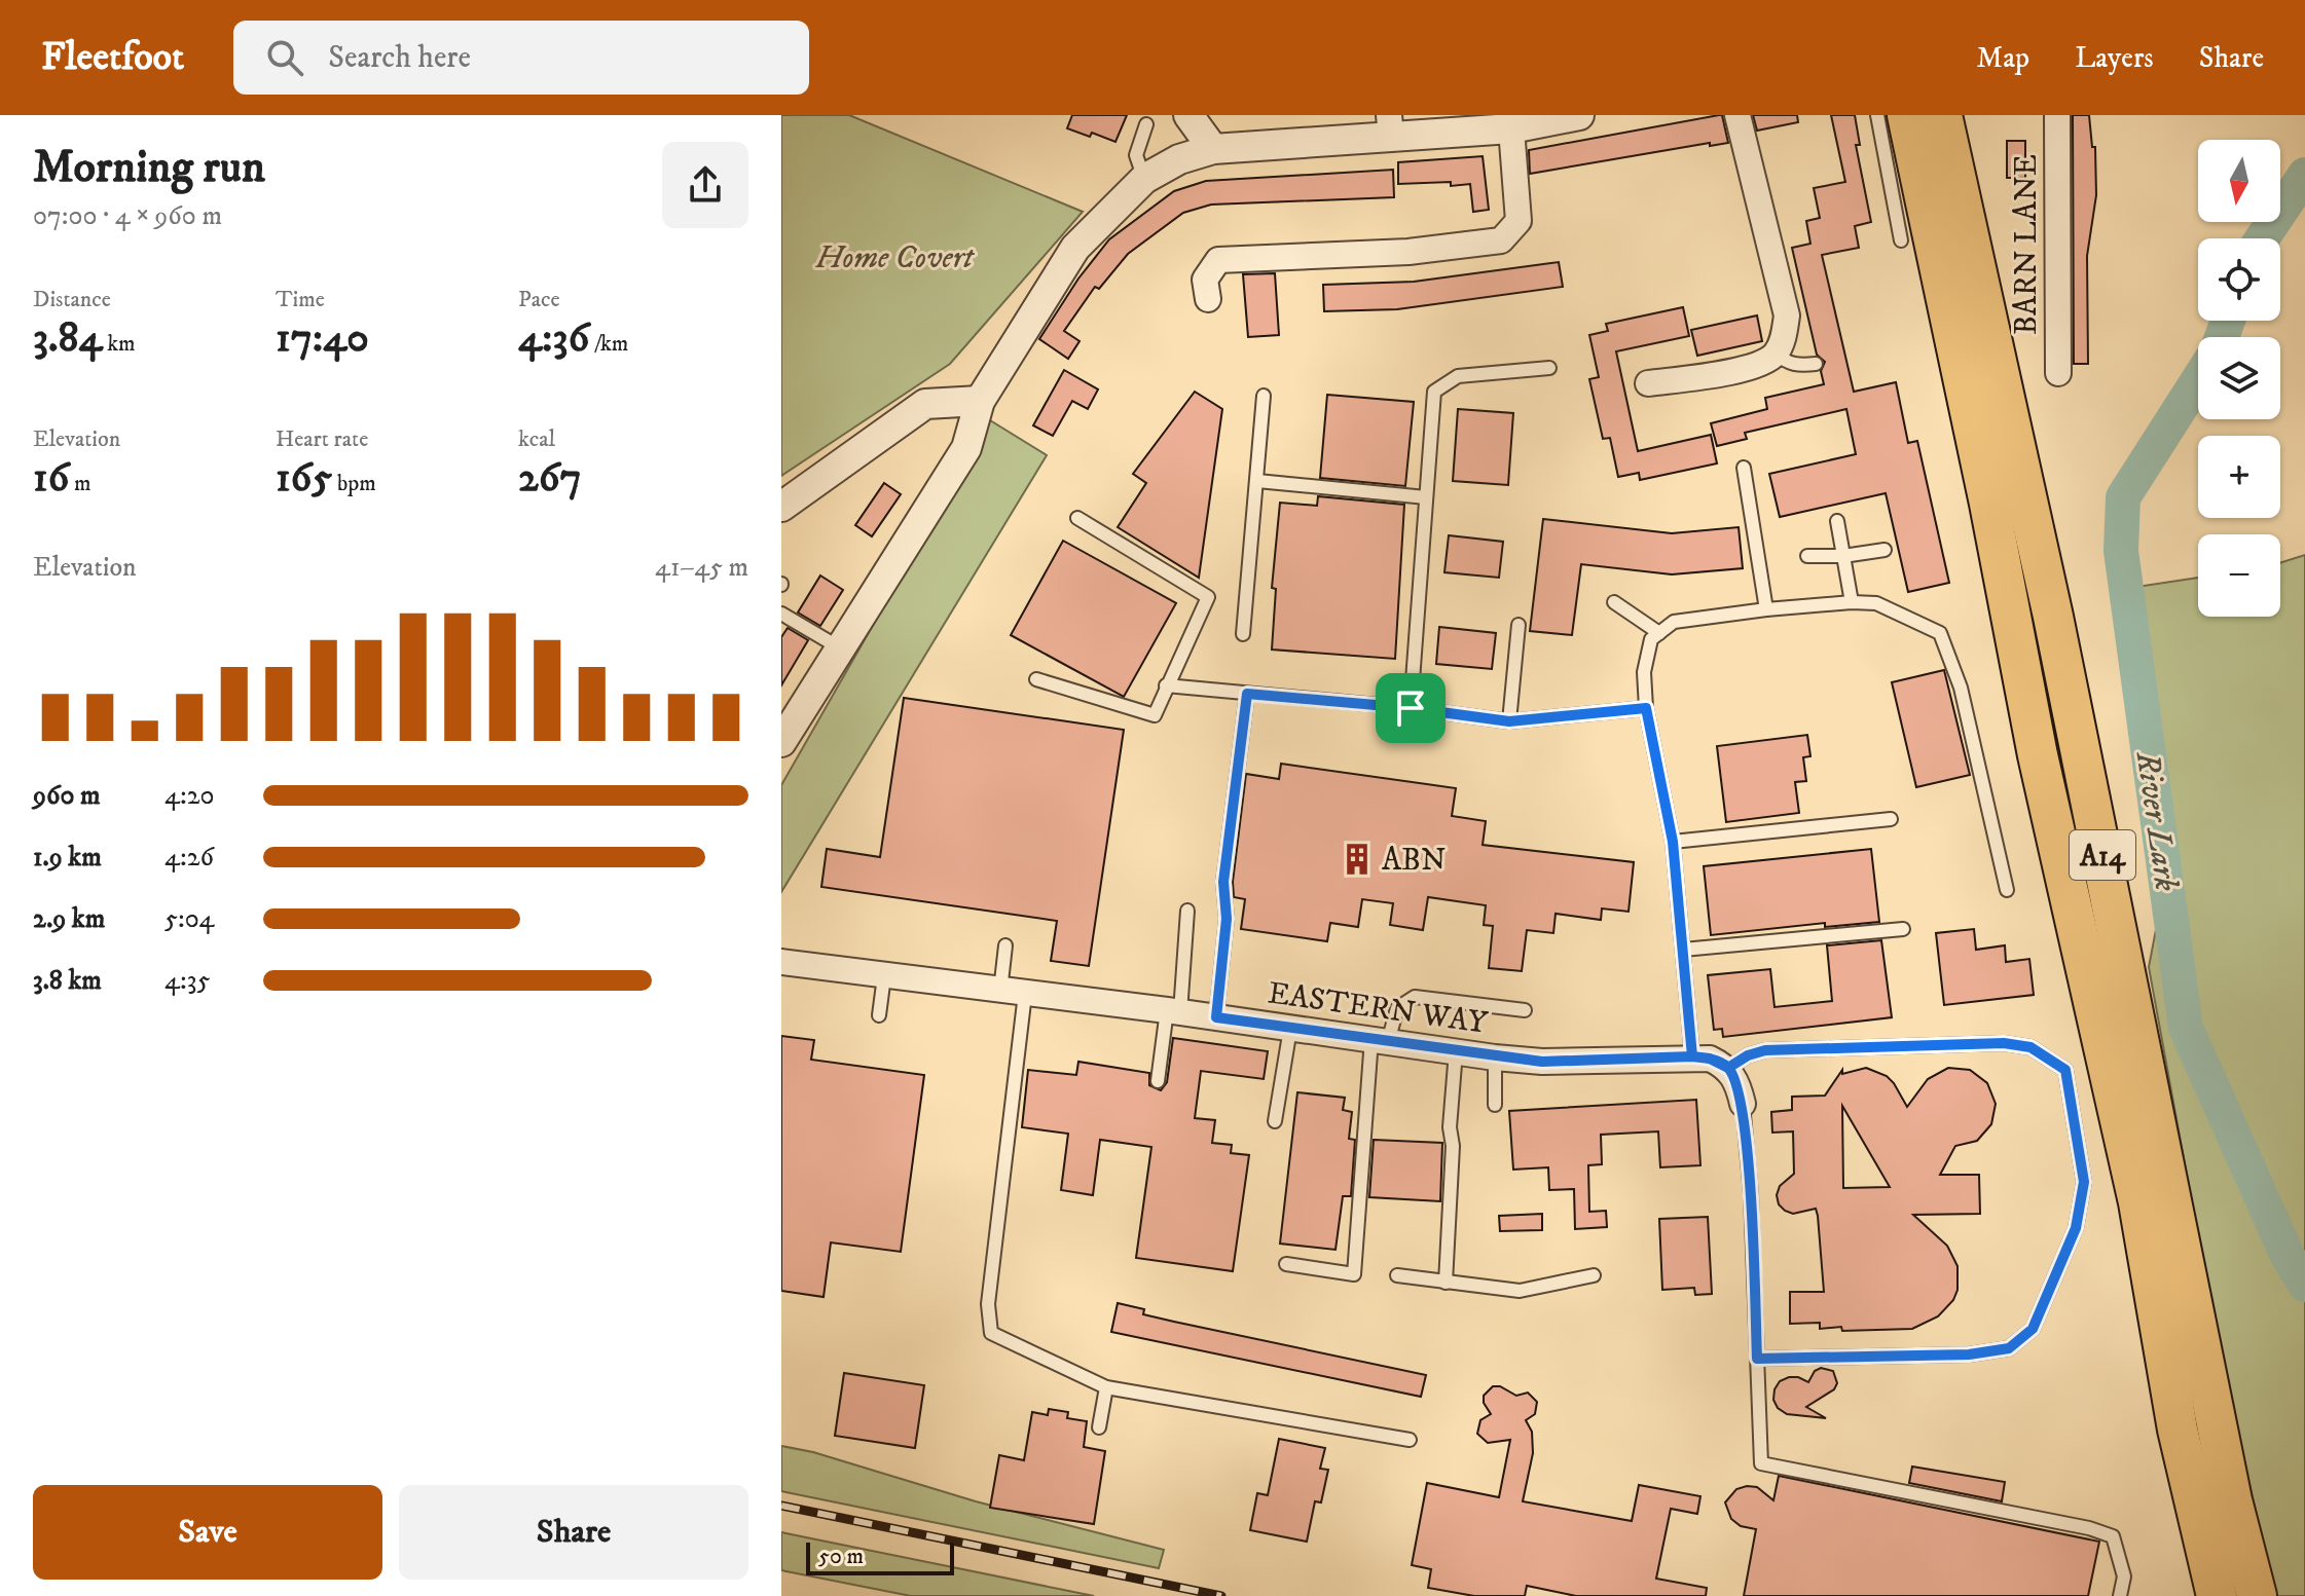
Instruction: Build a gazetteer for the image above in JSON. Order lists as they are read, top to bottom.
{
  "streets": {
    "highway": ["A14"],
    "street": ["BARN LANE", "EASTERN WAY"]
  },
  "water": ["River Lark"],
  "parks": ["Home Covert"],
  "places": {
    "building": ["ABN"]
  },
  "scale_bar": "50 m",
  "north": "bottom",
  "page": {
    "header": "Fleetfoot",
    "search": "Search here",
    "nav": ["Map", "Layers", "Share"],
    "heading": ["Morning run", "07:00 · 4 × 960 m"],
    "map_buttons": ["+", "−"],
    "stats": [
      ["Distance", "3.84 km"],
      ["Time", "17:40"],
      ["Pace", "4:36 /km"],
      ["Elevation", "16 m"],
      ["Heart rate", "165 bpm"],
      ["kcal", "267"]
    ],
    "chart": ["Elevation", "41–45 m"],
    "list": [
      {
        "name": "960 m",
        "note": "4:20"
      },
      {
        "name": "1.9 km",
        "note": "4:26"
      },
      {
        "name": "2.9 km",
        "note": "5:04"
      },
      {
        "name": "3.8 km",
        "note": "4:35"
      }
    ],
    "buttons": ["Save", "Share"],
    "scale": "50 m"
  }
}
